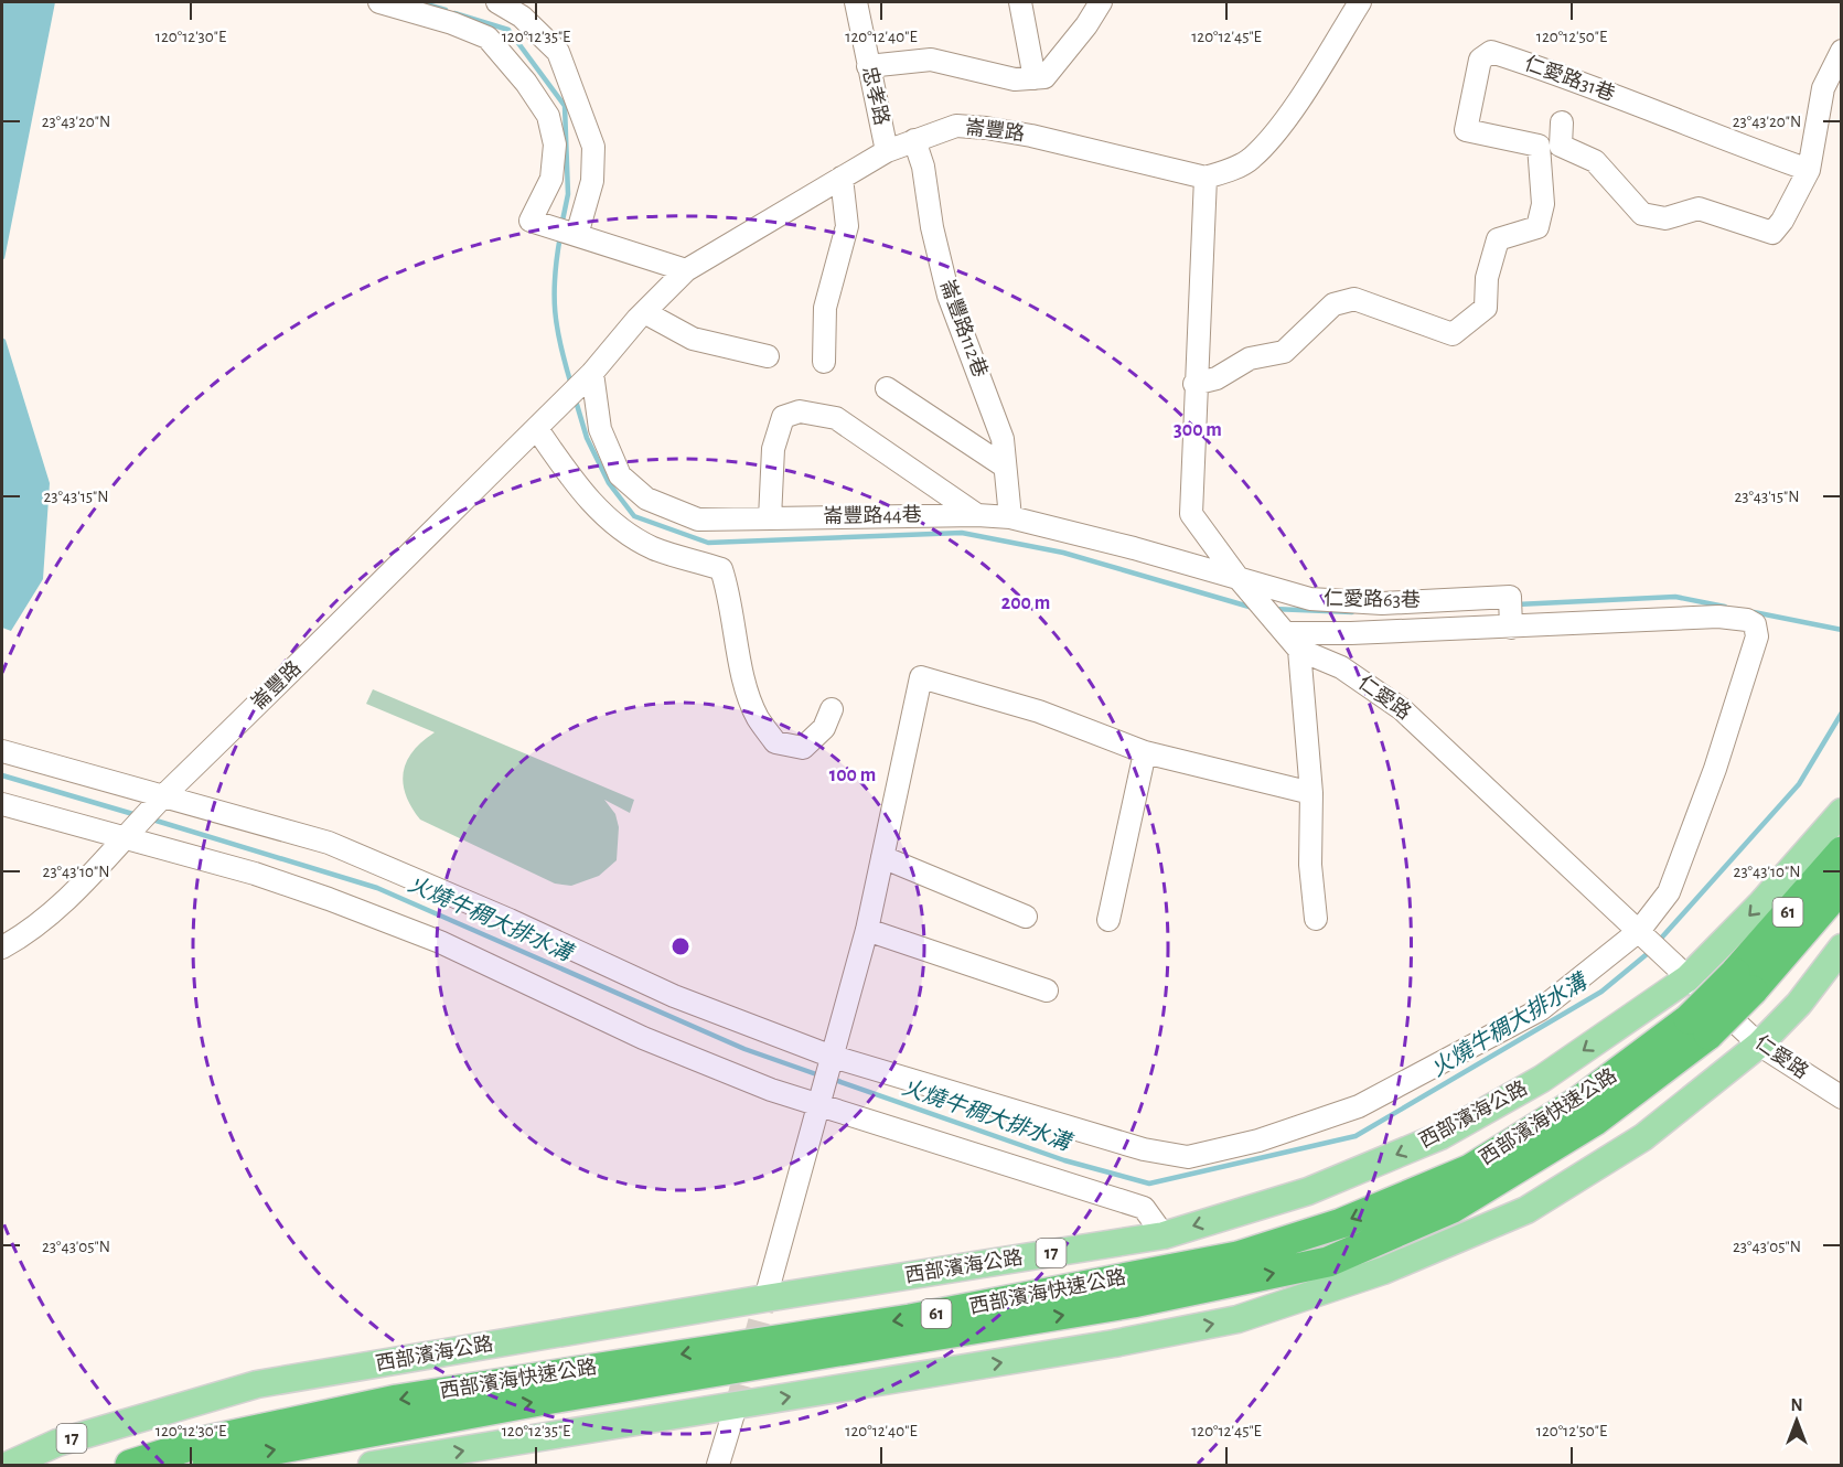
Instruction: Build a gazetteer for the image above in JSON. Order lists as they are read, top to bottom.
{
  "streets": {
    "highway": ["61", "西部濱海快速公路"],
    "main road": ["西部濱海公路", "17"],
    "street": [
      "仁愛路31巷",
      "忠孝路",
      "崙豐路",
      "崙豐路112巷",
      "崙豐路44巷",
      "仁愛路63巷",
      "仁愛路"
    ]
  },
  "crossings": [
    ["仁愛路31巷", "仁愛路"],
    ["忠孝路", "崙豐路"],
    ["崙豐路", "崙豐路112巷"],
    ["崙豐路", "崙豐路44巷"],
    ["崙豐路", "仁愛路"],
    ["崙豐路112巷", "崙豐路44巷"],
    ["崙豐路44巷", "仁愛路63巷"],
    ["崙豐路44巷", "仁愛路"],
    ["仁愛路63巷", "仁愛路"],
    ["仁愛路", "西部濱海公路"]
  ],
  "water": ["火燒牛稠大排水溝"],
  "north": "top",
  "coordinates": [
    "120°12'30\"E",
    "120°12'35\"E",
    "120°12'40\"E",
    "120°12'45\"E",
    "120°12'50\"E",
    "23°43'20\"N",
    "23°43'15\"N",
    "23°43'10\"N",
    "23°43'05\"N"
  ],
  "rings": ["300 m", "200 m", "100 m"]
}
